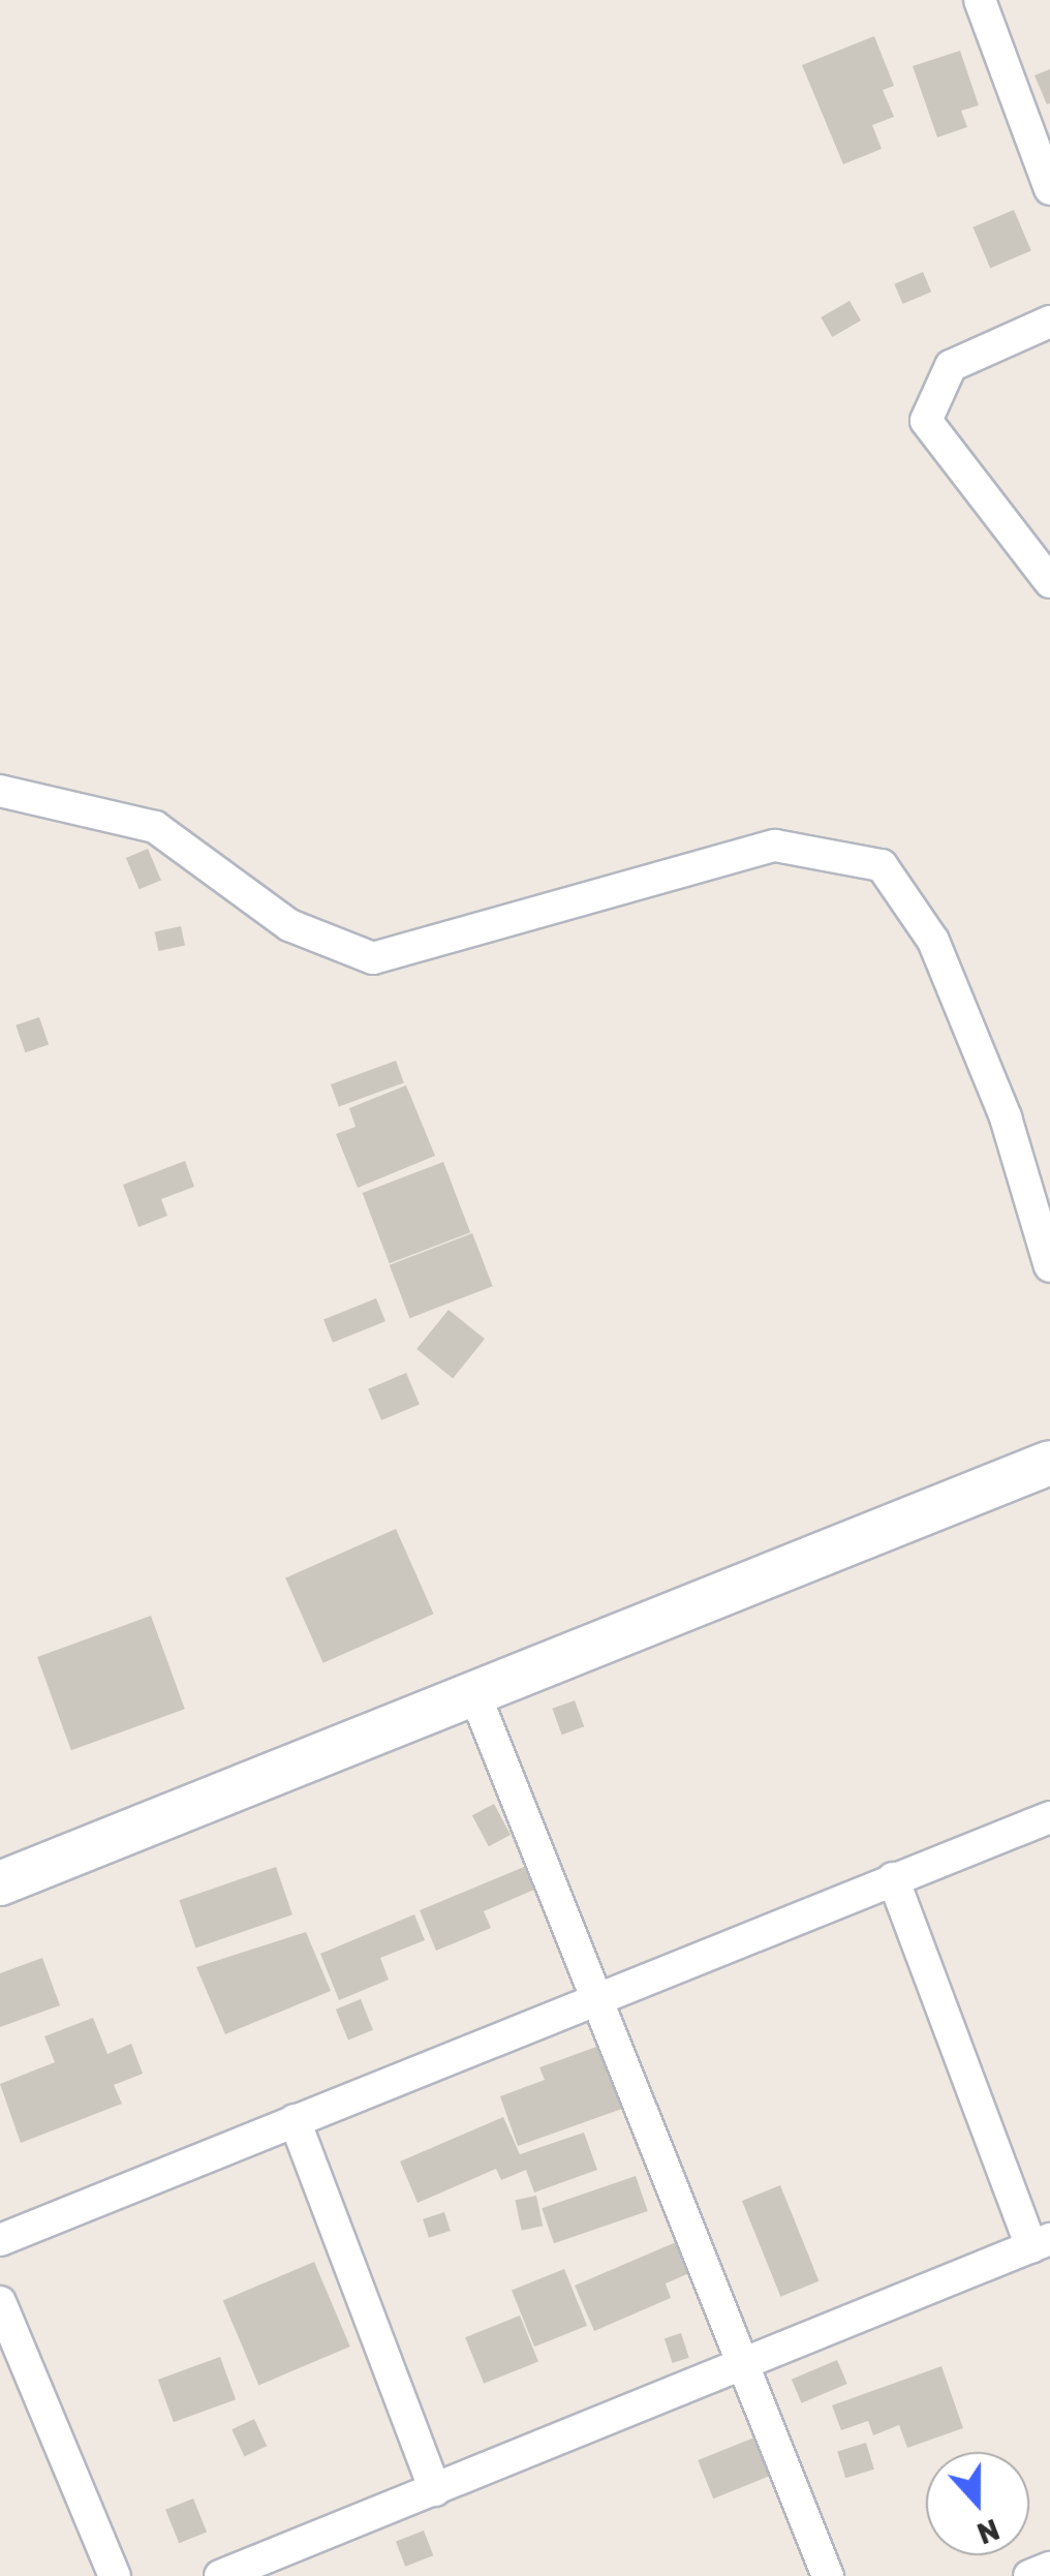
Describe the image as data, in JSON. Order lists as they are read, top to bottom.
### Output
{
  "north": "bottom"
}
